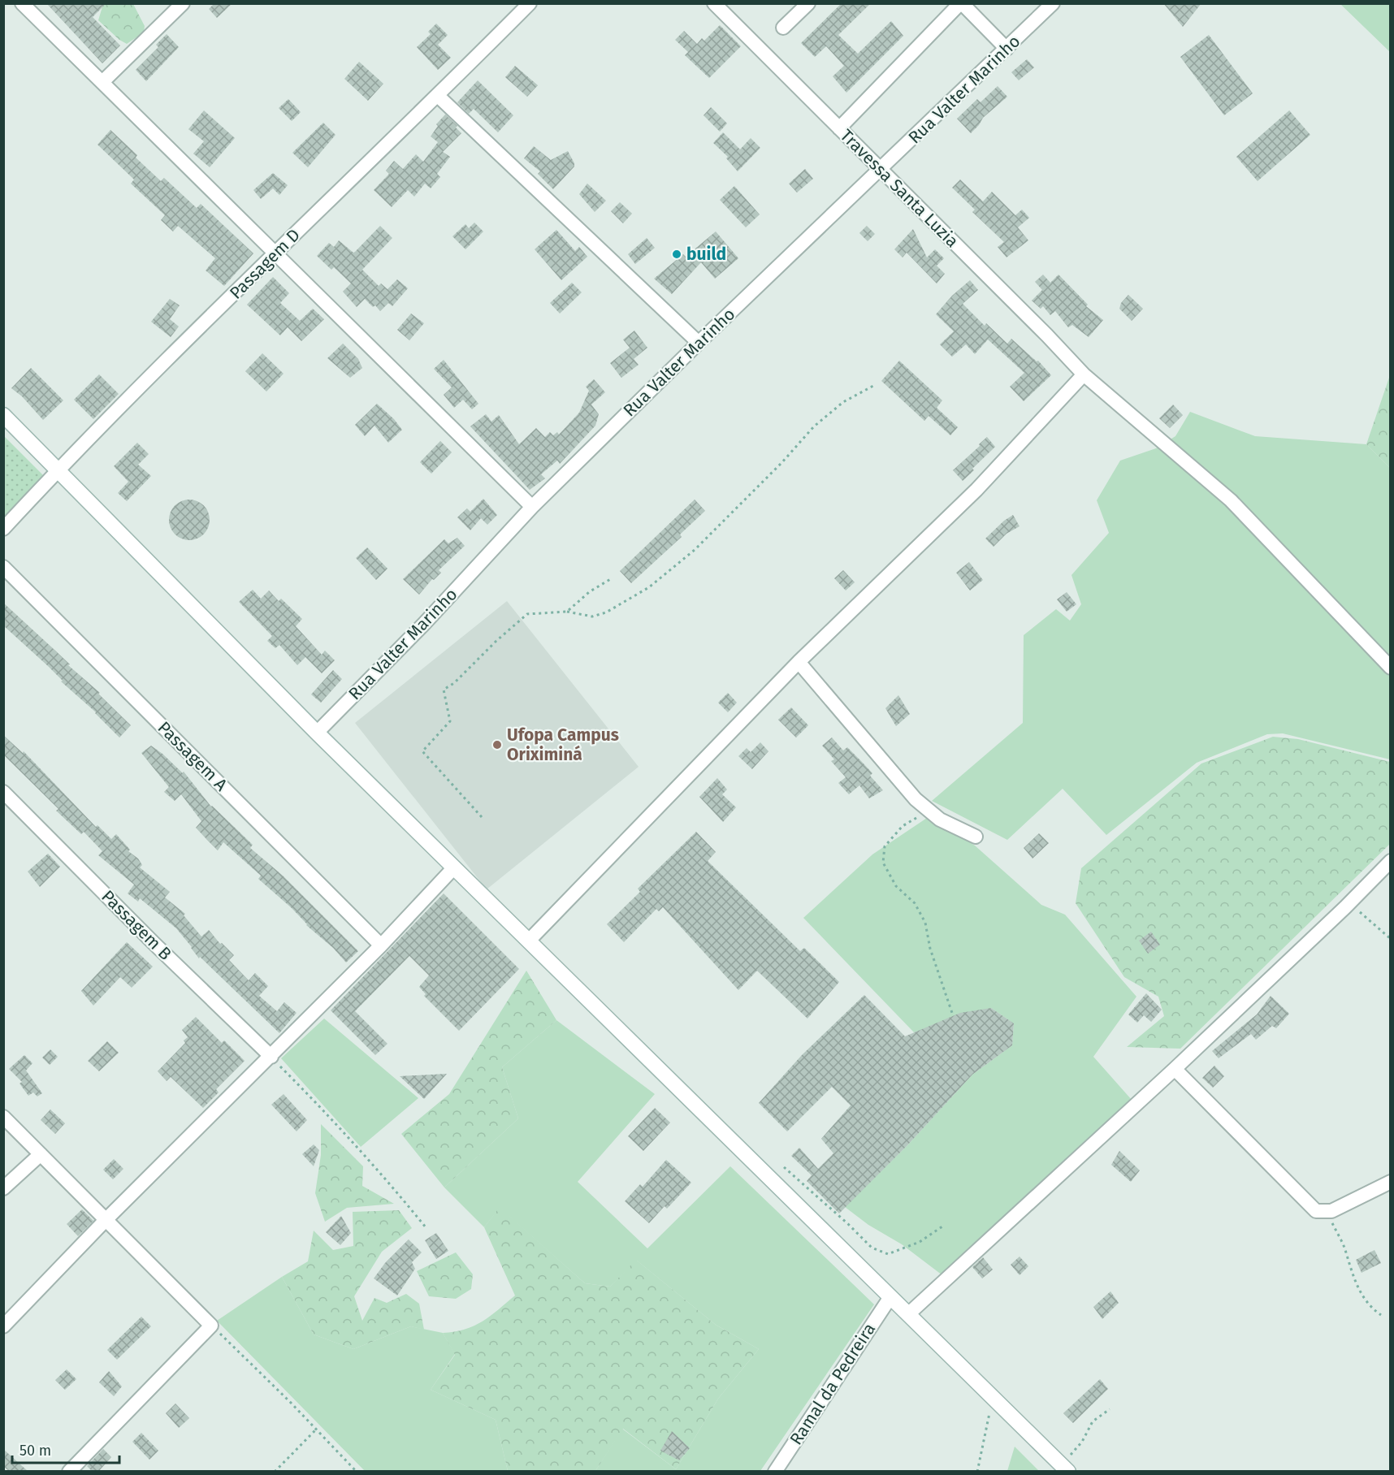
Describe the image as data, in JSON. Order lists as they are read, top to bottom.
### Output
{
  "streets": {
    "street": [
      "Rua Valter Marinho",
      "Travessa Santa Luzia",
      "Passagem D",
      "Passagem A",
      "Passagem B",
      "Ramal da Pedreira"
    ]
  },
  "crossings": [
    ["Rua Valter Marinho", "Travessa Santa Luzia"]
  ],
  "places": ["build", "Ufopa Campus Oriximiná"],
  "scale_bar": "50 m"
}
